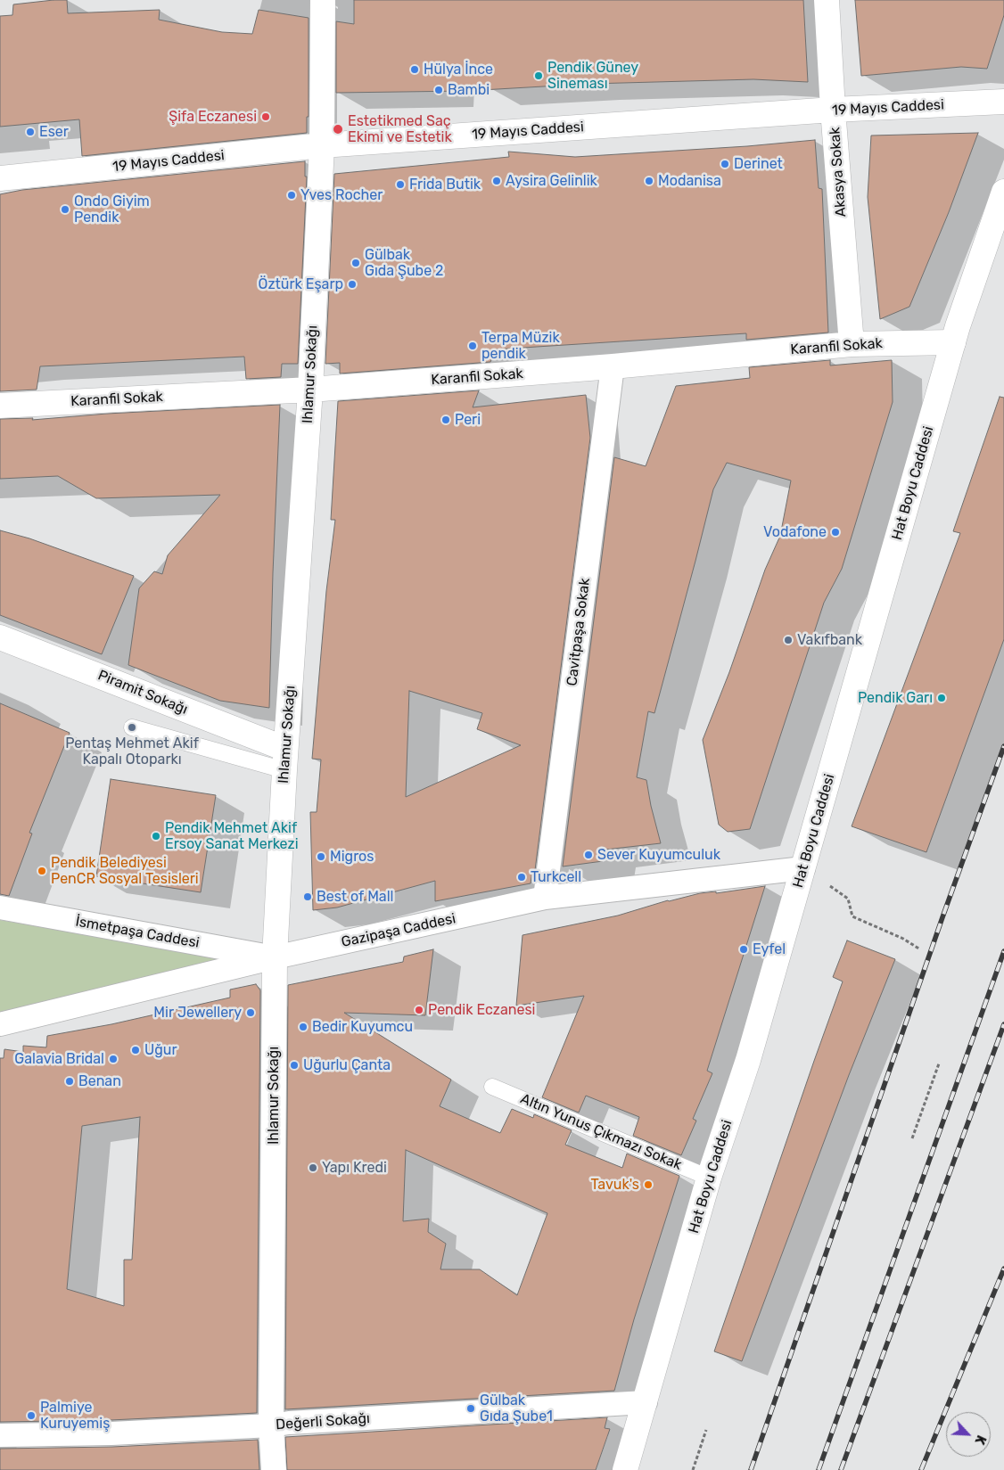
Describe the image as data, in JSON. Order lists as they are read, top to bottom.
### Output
{
  "streets": {
    "street": [
      "19 Mayıs Caddesi",
      "Akasya Sokak",
      "Karanfil Sokak",
      "Ihlamur Sokağı",
      "Hat Boyu Caddesi",
      "Cavitpaşa Sokak",
      "Piramit Sokağı",
      "Gazipaşa Caddesi",
      "İsmetpaşa Caddesi",
      "Değerli Sokağı"
    ],
    "lane": ["Altın Yunus Çıkmazı Sokak"]
  },
  "crossings": [
    ["19 Mayıs Caddesi", "Akasya Sokak"],
    ["19 Mayıs Caddesi", "Ihlamur Sokağı"],
    ["Akasya Sokak", "Karanfil Sokak"],
    ["Karanfil Sokak", "Ihlamur Sokağı"],
    ["Karanfil Sokak", "Hat Boyu Caddesi"],
    ["Karanfil Sokak", "Cavitpaşa Sokak"],
    ["Ihlamur Sokağı", "Piramit Sokağı"],
    ["Ihlamur Sokağı", "Gazipaşa Caddesi"],
    ["Ihlamur Sokağı", "İsmetpaşa Caddesi"],
    ["Ihlamur Sokağı", "Değerli Sokağı"],
    ["Hat Boyu Caddesi", "Gazipaşa Caddesi"],
    ["Hat Boyu Caddesi", "Altın Yunus Çıkmazı Sokak"],
    ["Hat Boyu Caddesi", "Değerli Sokağı"],
    ["Cavitpaşa Sokak", "Gazipaşa Caddesi"],
    ["Gazipaşa Caddesi", "İsmetpaşa Caddesi"]
  ],
  "places": [
    "Hülya İnce",
    "Pendik Güney Sineması",
    "Bambi",
    "Şifa Eczanesi",
    "Estetikmed Saç Ekimi ve Estetik",
    "Eser",
    "Derinet",
    "Aysira Gelinlik",
    "Modanisa",
    "Frida Butik",
    "Yves Rocher",
    "Ondo Giyim Pendik",
    "Gülbak Gıda Şube 2",
    "Öztürk Eşarp",
    "Terpa Müzik pendik",
    "Peri",
    "Vodafone",
    "Vakıfbank",
    "Pendik Garı",
    "Pentaş Mehmet Akif Kapalı Otoparkı",
    "Pendik Mehmet Akif Ersoy Sanat Merkezi",
    "Sever Kuyumculuk",
    "Migros",
    "Pendik Belediyesi PenCR Sosyal Tesisleri",
    "Turkcell",
    "Best of Mall",
    "Eyfel",
    "Pendik Eczanesi",
    "Mir Jewellery",
    "Bedir Kuyumcu",
    "Uğur",
    "Galavia Bridal",
    "Uğurlu Çanta",
    "Benan",
    "Yapı Kredi",
    "Tavuk's",
    "Gülbak Gıda Şube1",
    "Palmiye Kuruyemiş"
  ],
  "north": "bottom right"
}
